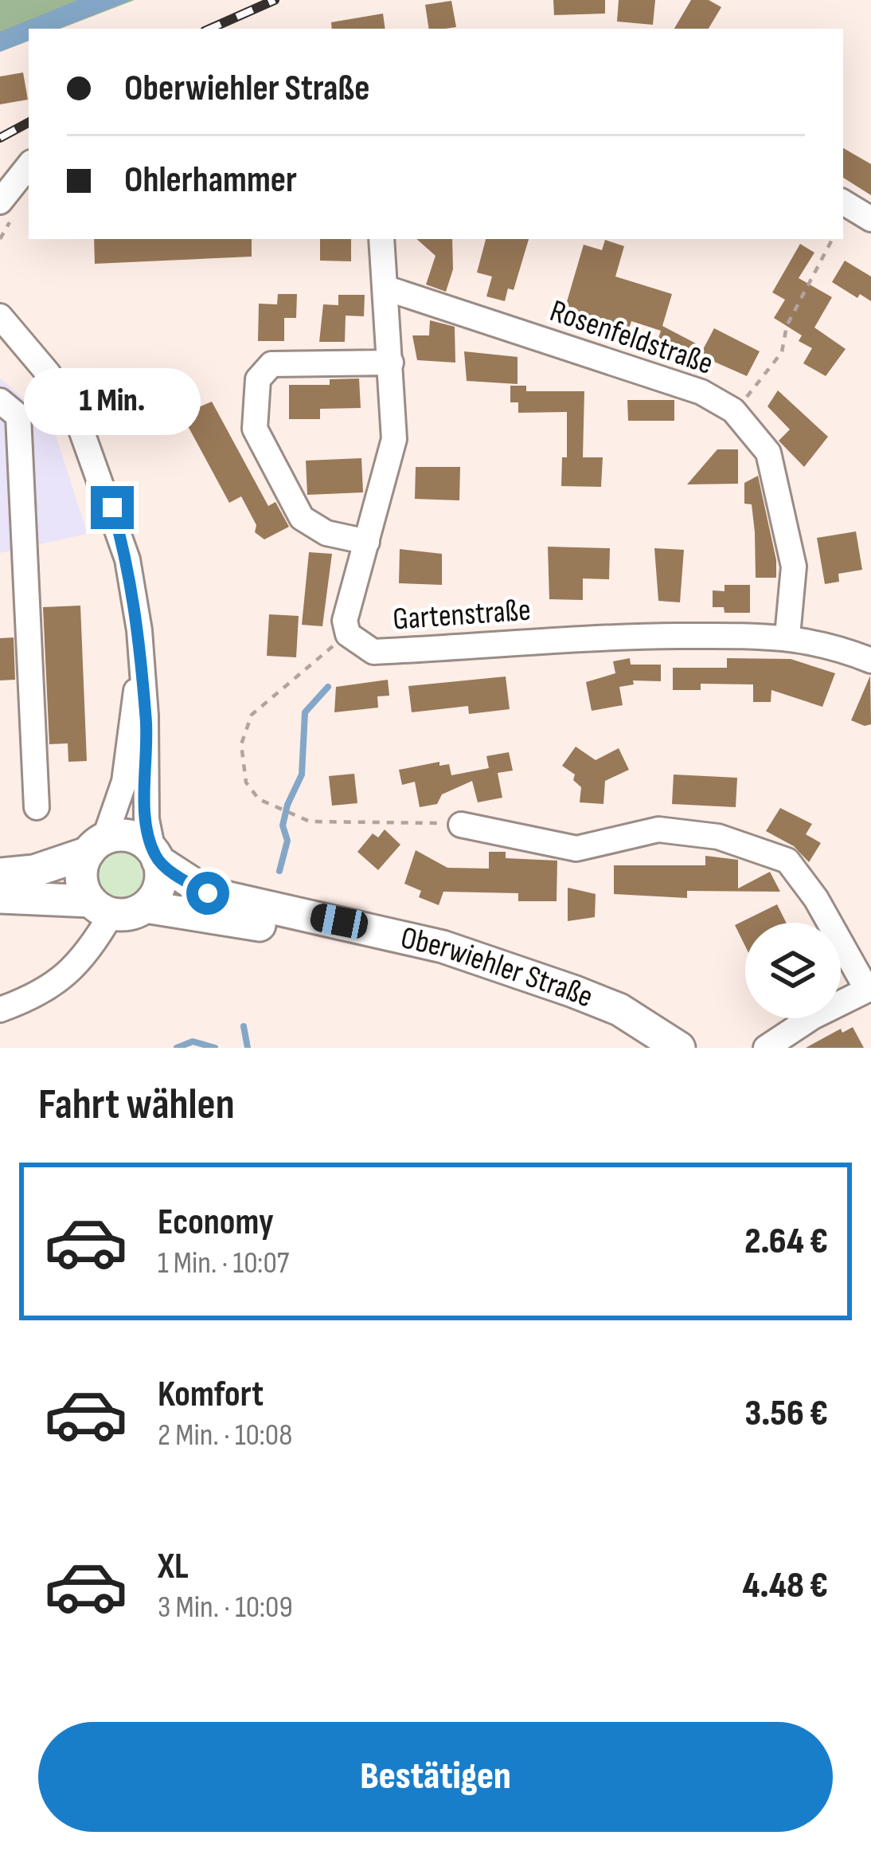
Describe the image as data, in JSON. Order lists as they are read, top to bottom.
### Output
{
  "streets": {
    "main road": ["Oberwiehler Straße"],
    "street": ["Rosenfeldstraße", "Gartenstraße"]
  },
  "crossings": [
    ["Rosenfeldstraße", "Gartenstraße"]
  ],
  "page": {
    "banner": ["Oberwiehler Straße", "Ohlerhammer"],
    "bubble": "1 Min.",
    "heading": "Fahrt wählen",
    "list": [
      {
        "name": "Economy",
        "note": "1 Min. · 10:07",
        "value": "2.64 €"
      },
      {
        "name": "Komfort",
        "note": "2 Min. · 10:08",
        "value": "3.56 €"
      },
      {
        "name": "XL",
        "note": "3 Min. · 10:09",
        "value": "4.48 €"
      }
    ],
    "buttons": "Bestätigen"
  }
}
